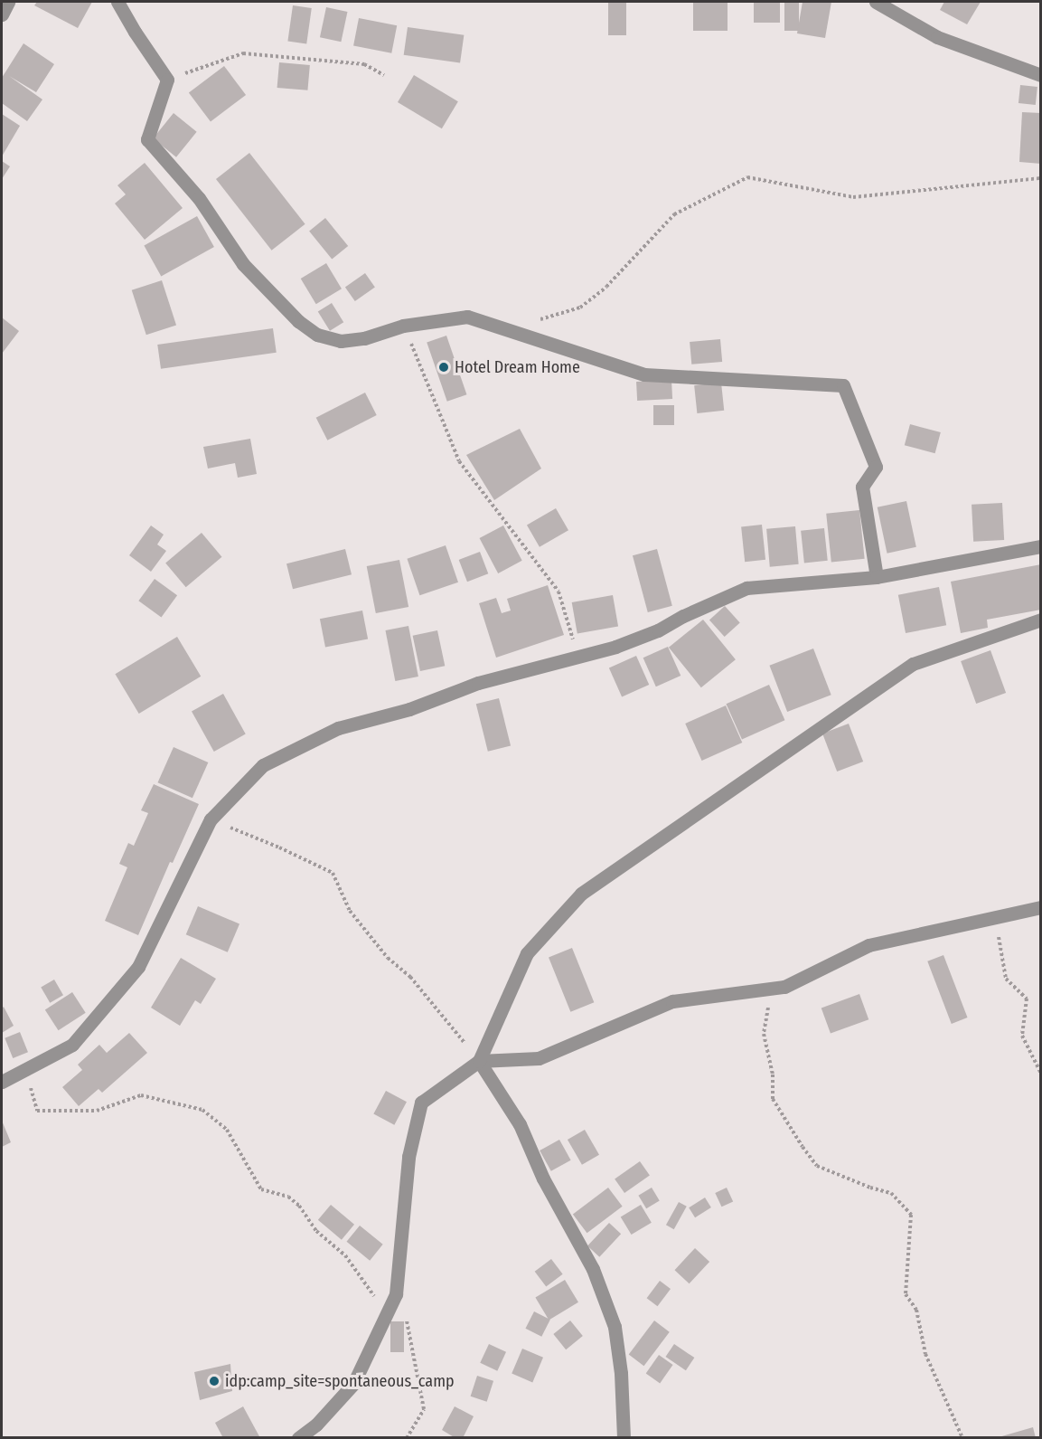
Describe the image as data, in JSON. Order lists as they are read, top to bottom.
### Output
{
  "places": ["Hotel Dream Home", "idp:camp_site=spontaneous_camp"]
}
